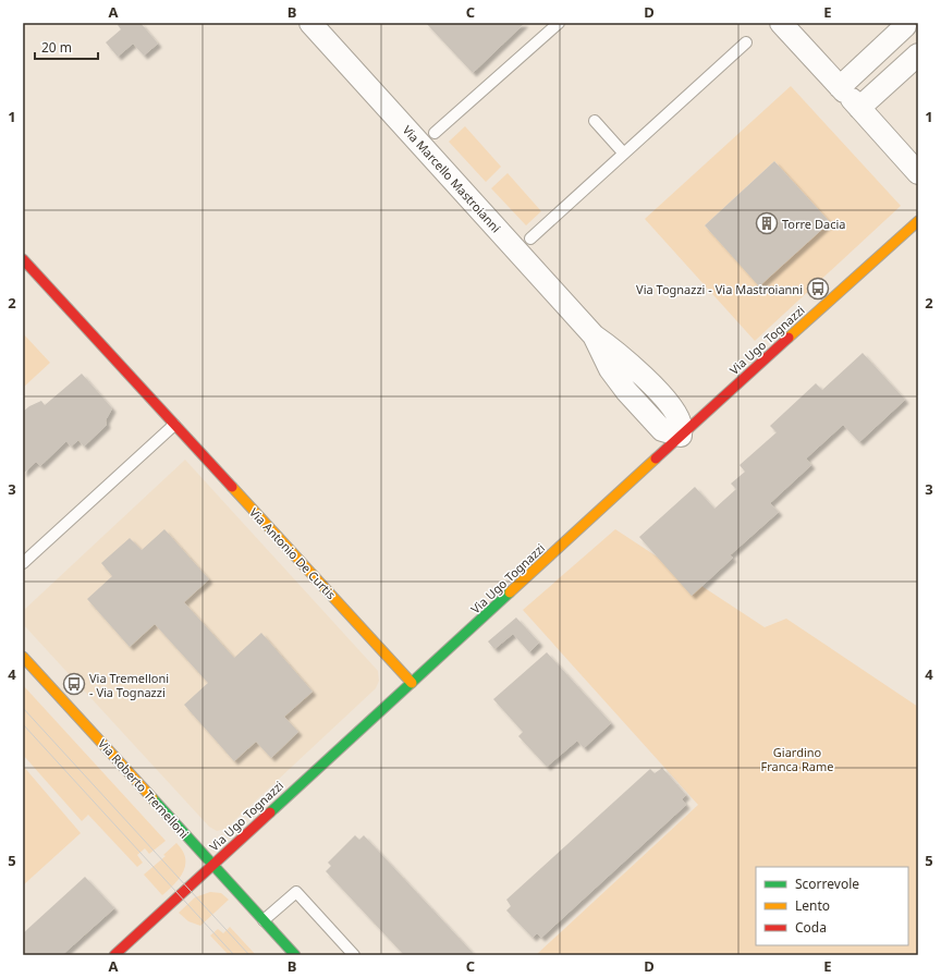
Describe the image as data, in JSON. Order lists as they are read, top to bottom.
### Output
{
  "streets": {
    "street": [
      "Via Marcello Mastroianni",
      "Via Ugo Tognazzi",
      "Via Antonio De Curtis",
      "Via Roberto Tremelloni"
    ]
  },
  "crossings": [
    ["Via Marcello Mastroianni", "Via Ugo Tognazzi"],
    ["Via Ugo Tognazzi", "Via Antonio De Curtis"],
    ["Via Ugo Tognazzi", "Via Roberto Tremelloni"]
  ],
  "parks": ["Giardino Franca Rame"],
  "places": {
    "building": ["Torre Dacia"],
    "bus stop": ["Via Tognazzi - Via Mastroianni", "Via Tremelloni - Via Tognazzi"]
  },
  "legend": ["Scorrevole", "Lento", "Coda"],
  "scale_bar": "20 m",
  "grid": {
    "columns": [
      "A",
      "B",
      "C",
      "D",
      "E"
    ],
    "rows": [
      "1",
      "2",
      "3",
      "4",
      "5"
    ]
  }
}
